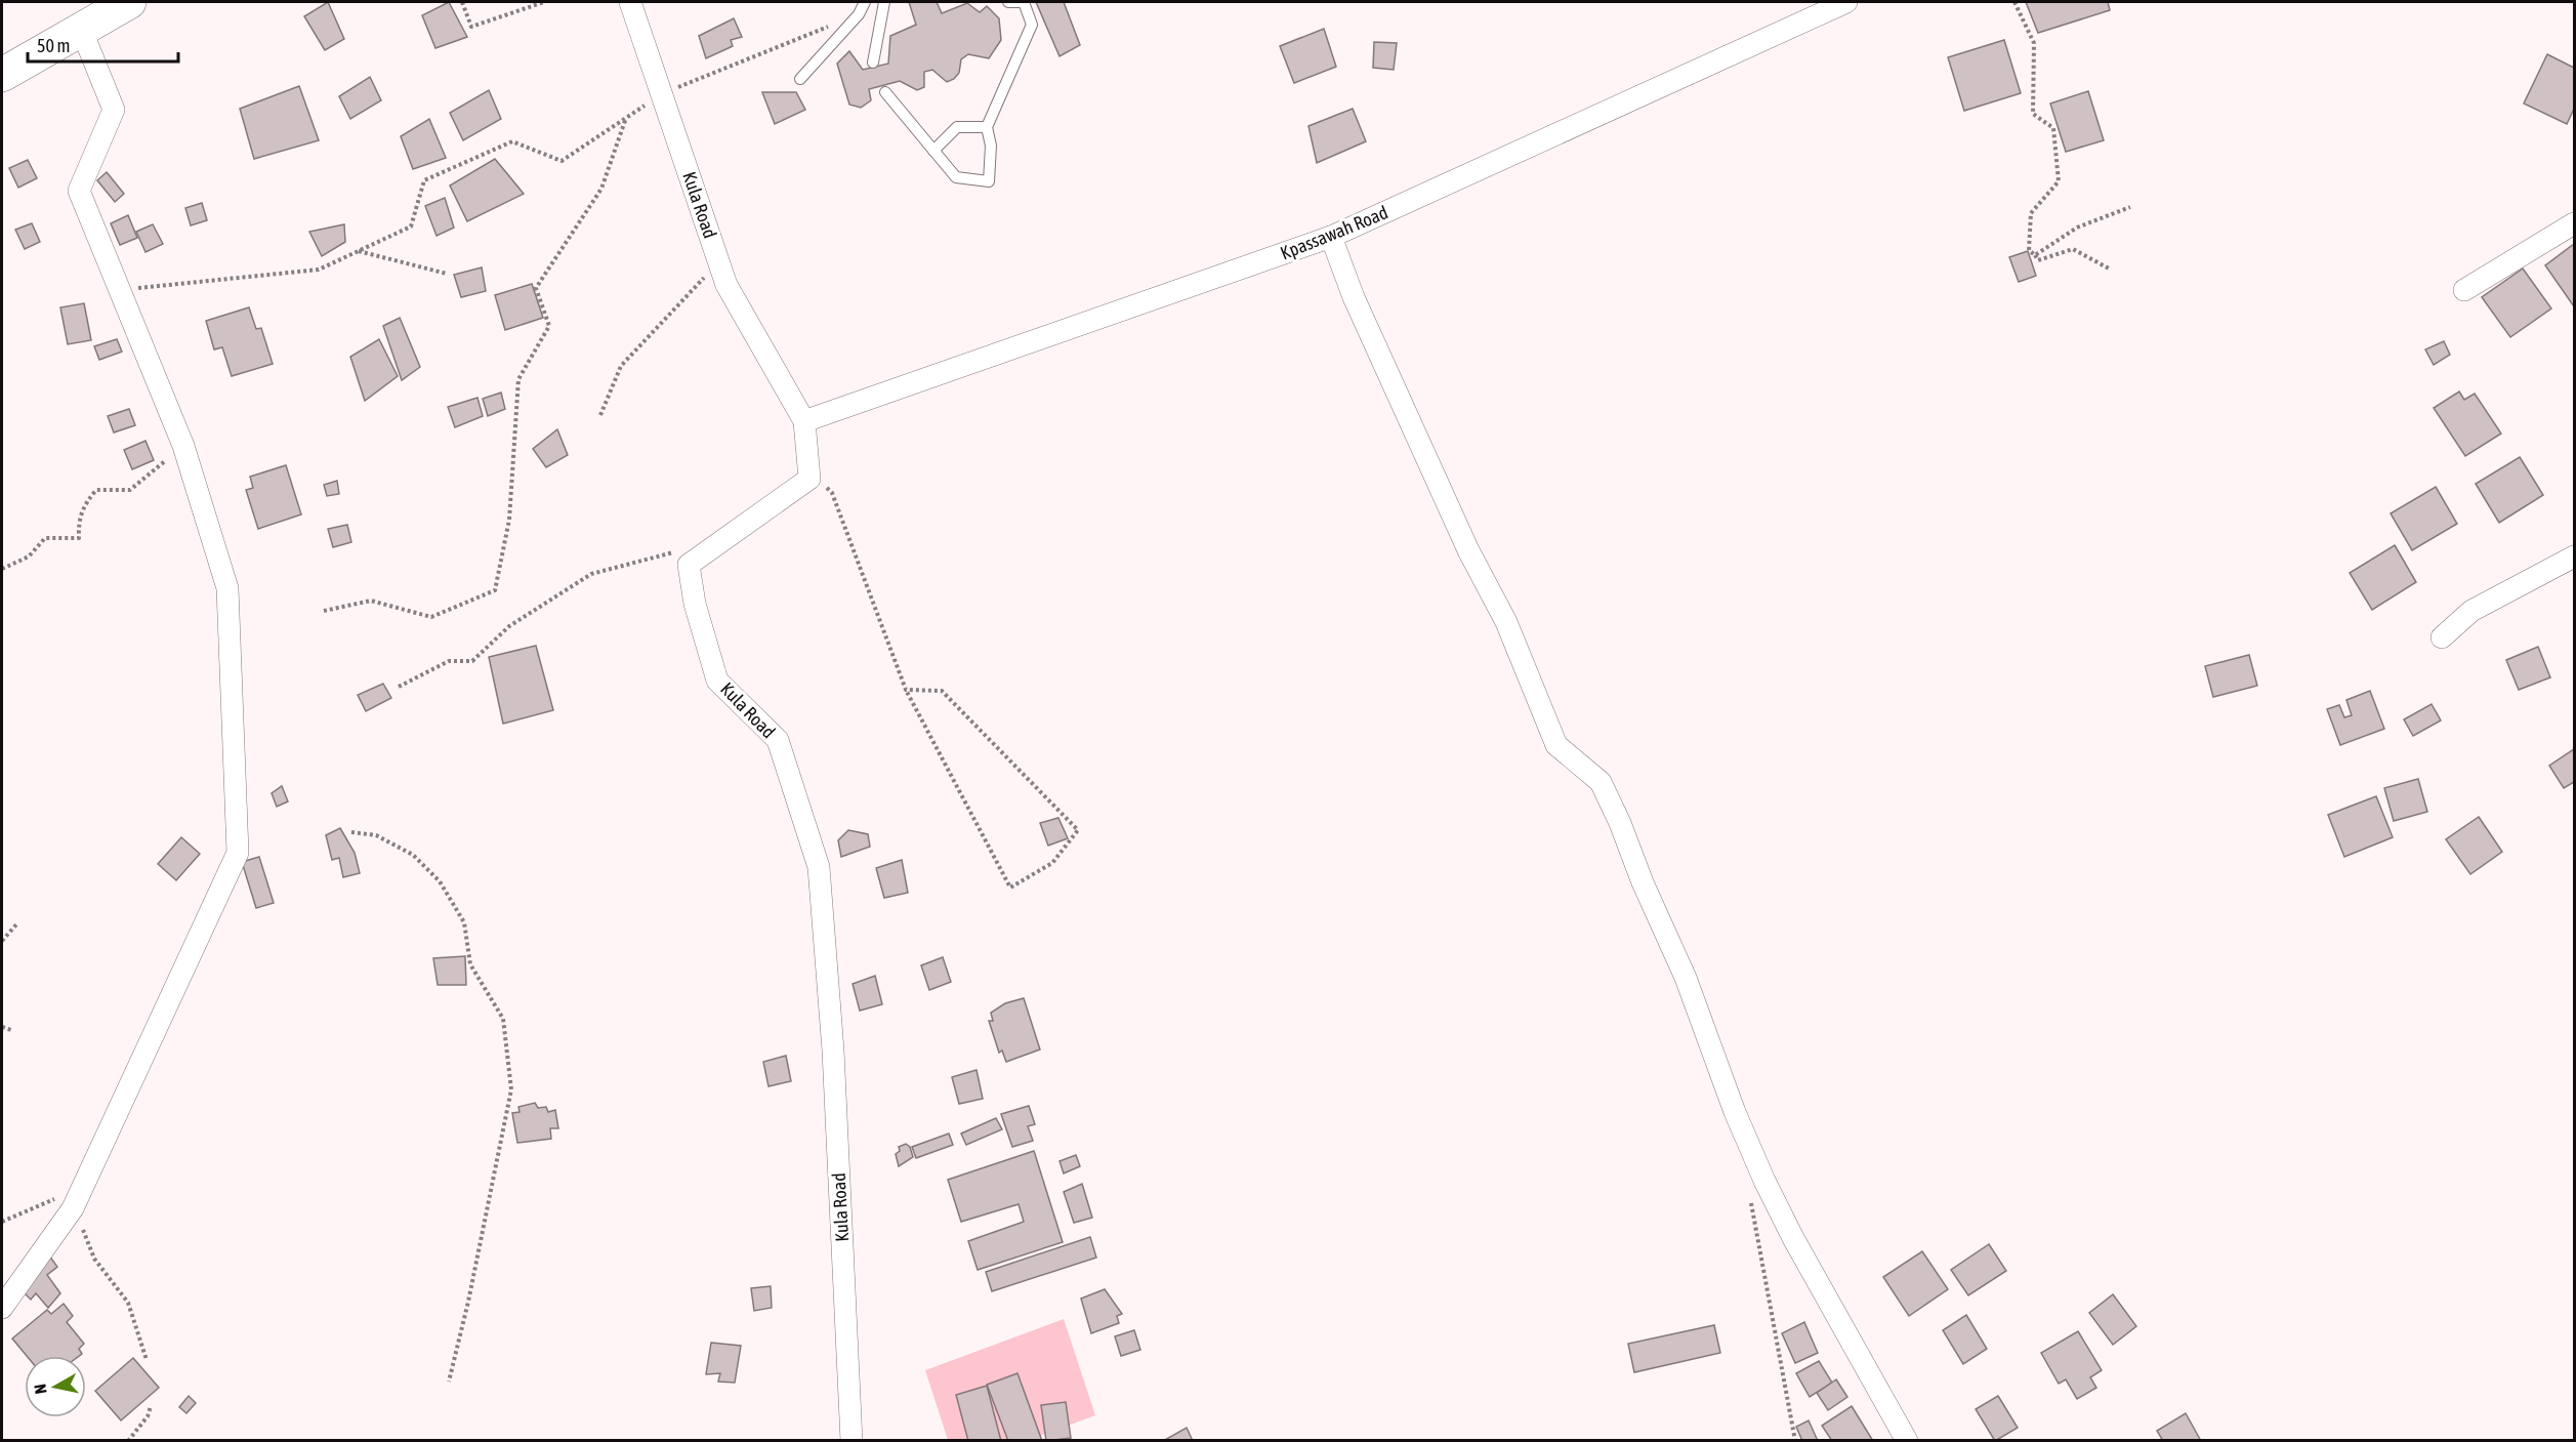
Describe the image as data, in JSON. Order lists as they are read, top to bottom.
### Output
{
  "streets": {
    "street": ["Kula Road", "Kpassawah Road"]
  },
  "crossings": [
    ["Kula Road", "Kpassawah Road"]
  ],
  "scale_bar": "50 m",
  "north": "left"
}
